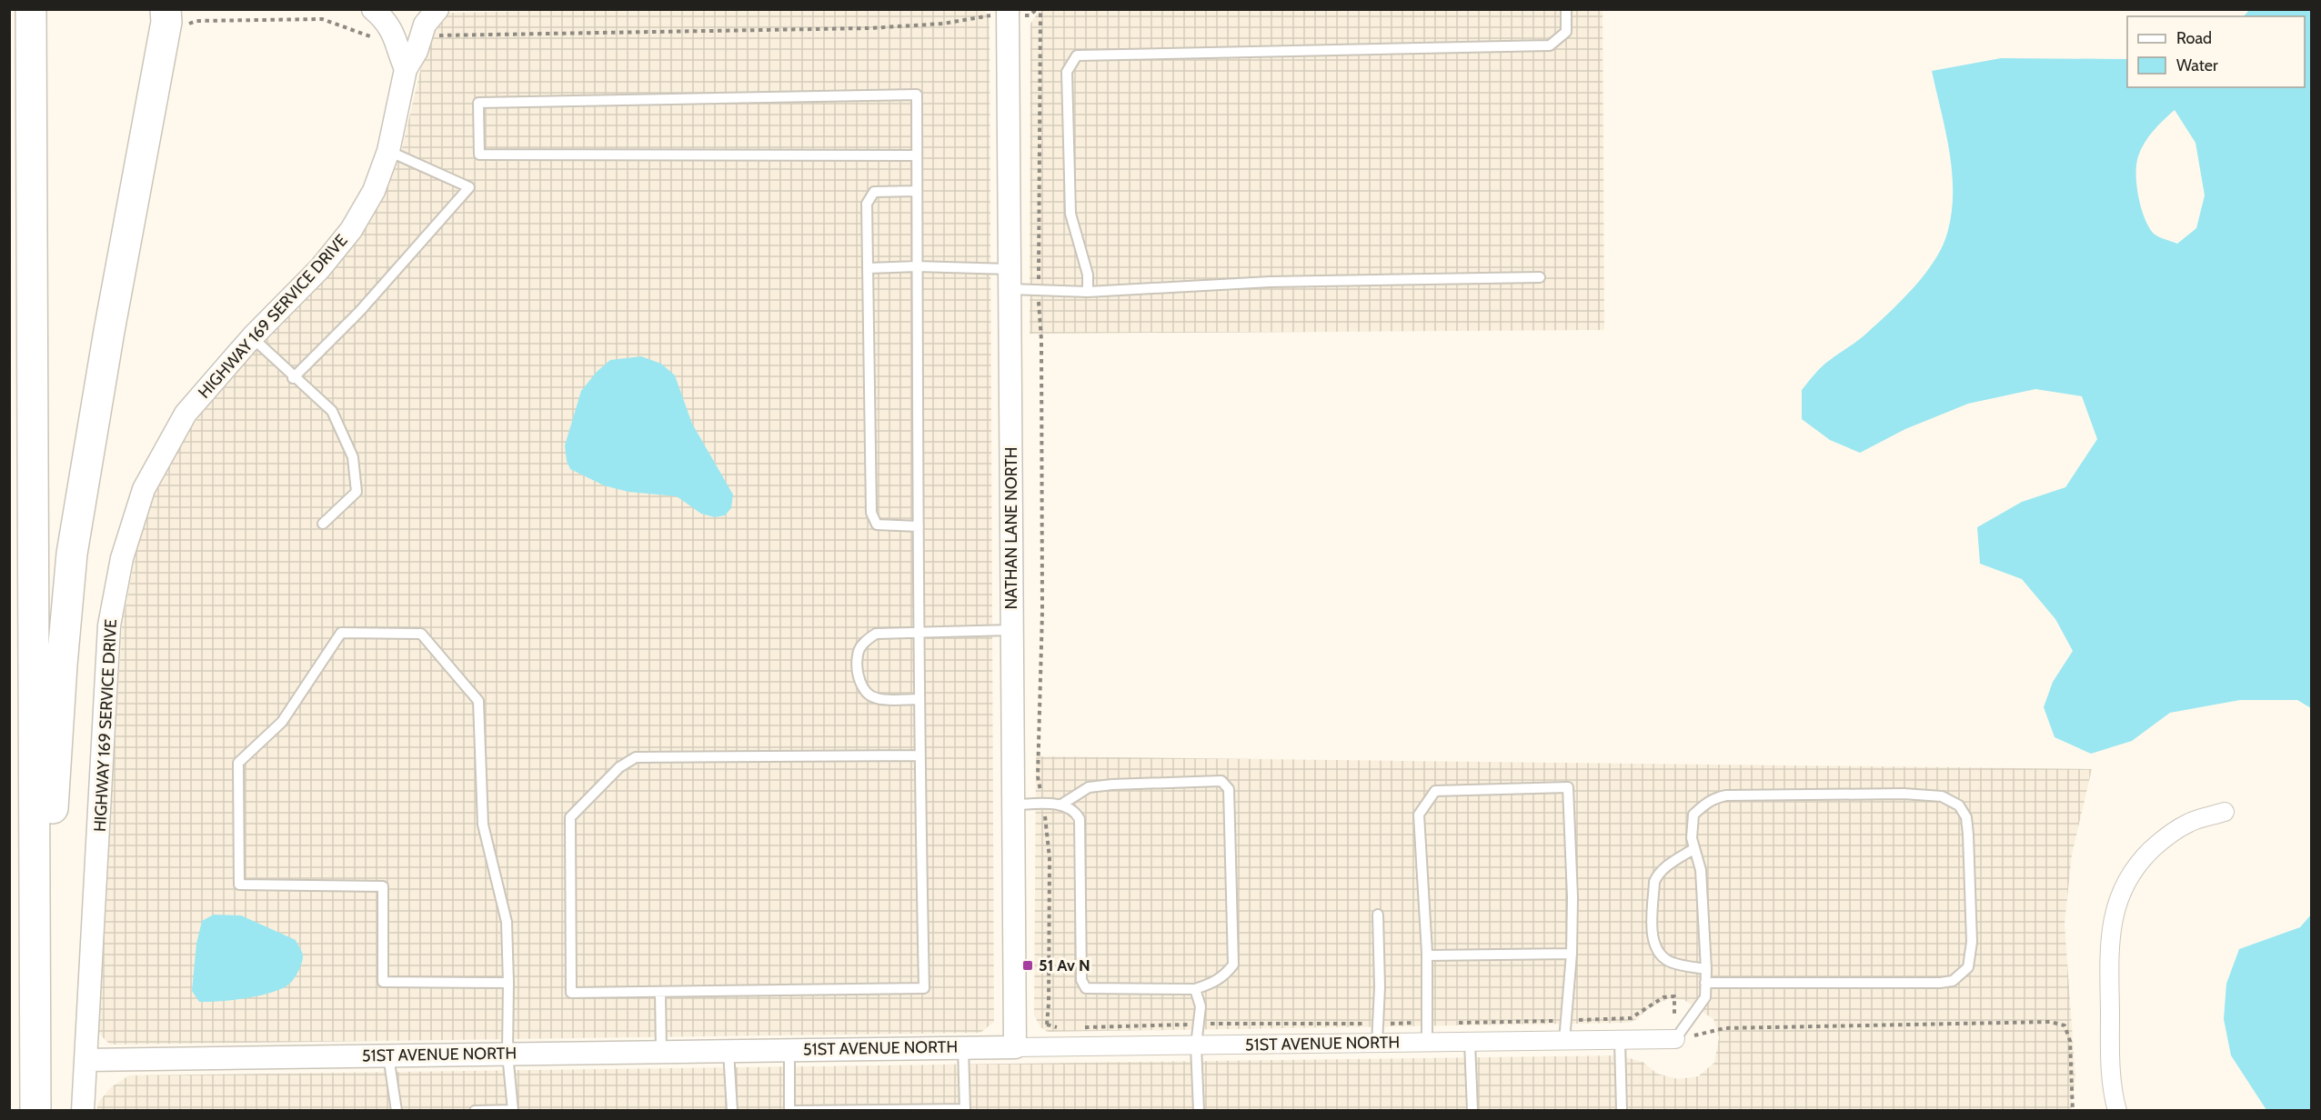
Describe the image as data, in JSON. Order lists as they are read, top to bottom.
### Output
{
  "streets": {
    "street": ["HIGHWAY 169 SERVICE DRIVE", "NATHAN LANE NORTH", "51ST AVENUE NORTH"]
  },
  "crossings": [
    ["HIGHWAY 169 SERVICE DRIVE", "51ST AVENUE NORTH"],
    ["NATHAN LANE NORTH", "51ST AVENUE NORTH"]
  ],
  "places": {
    "transit": ["51 Av N"]
  },
  "legend": ["Road", "Water"]
}
